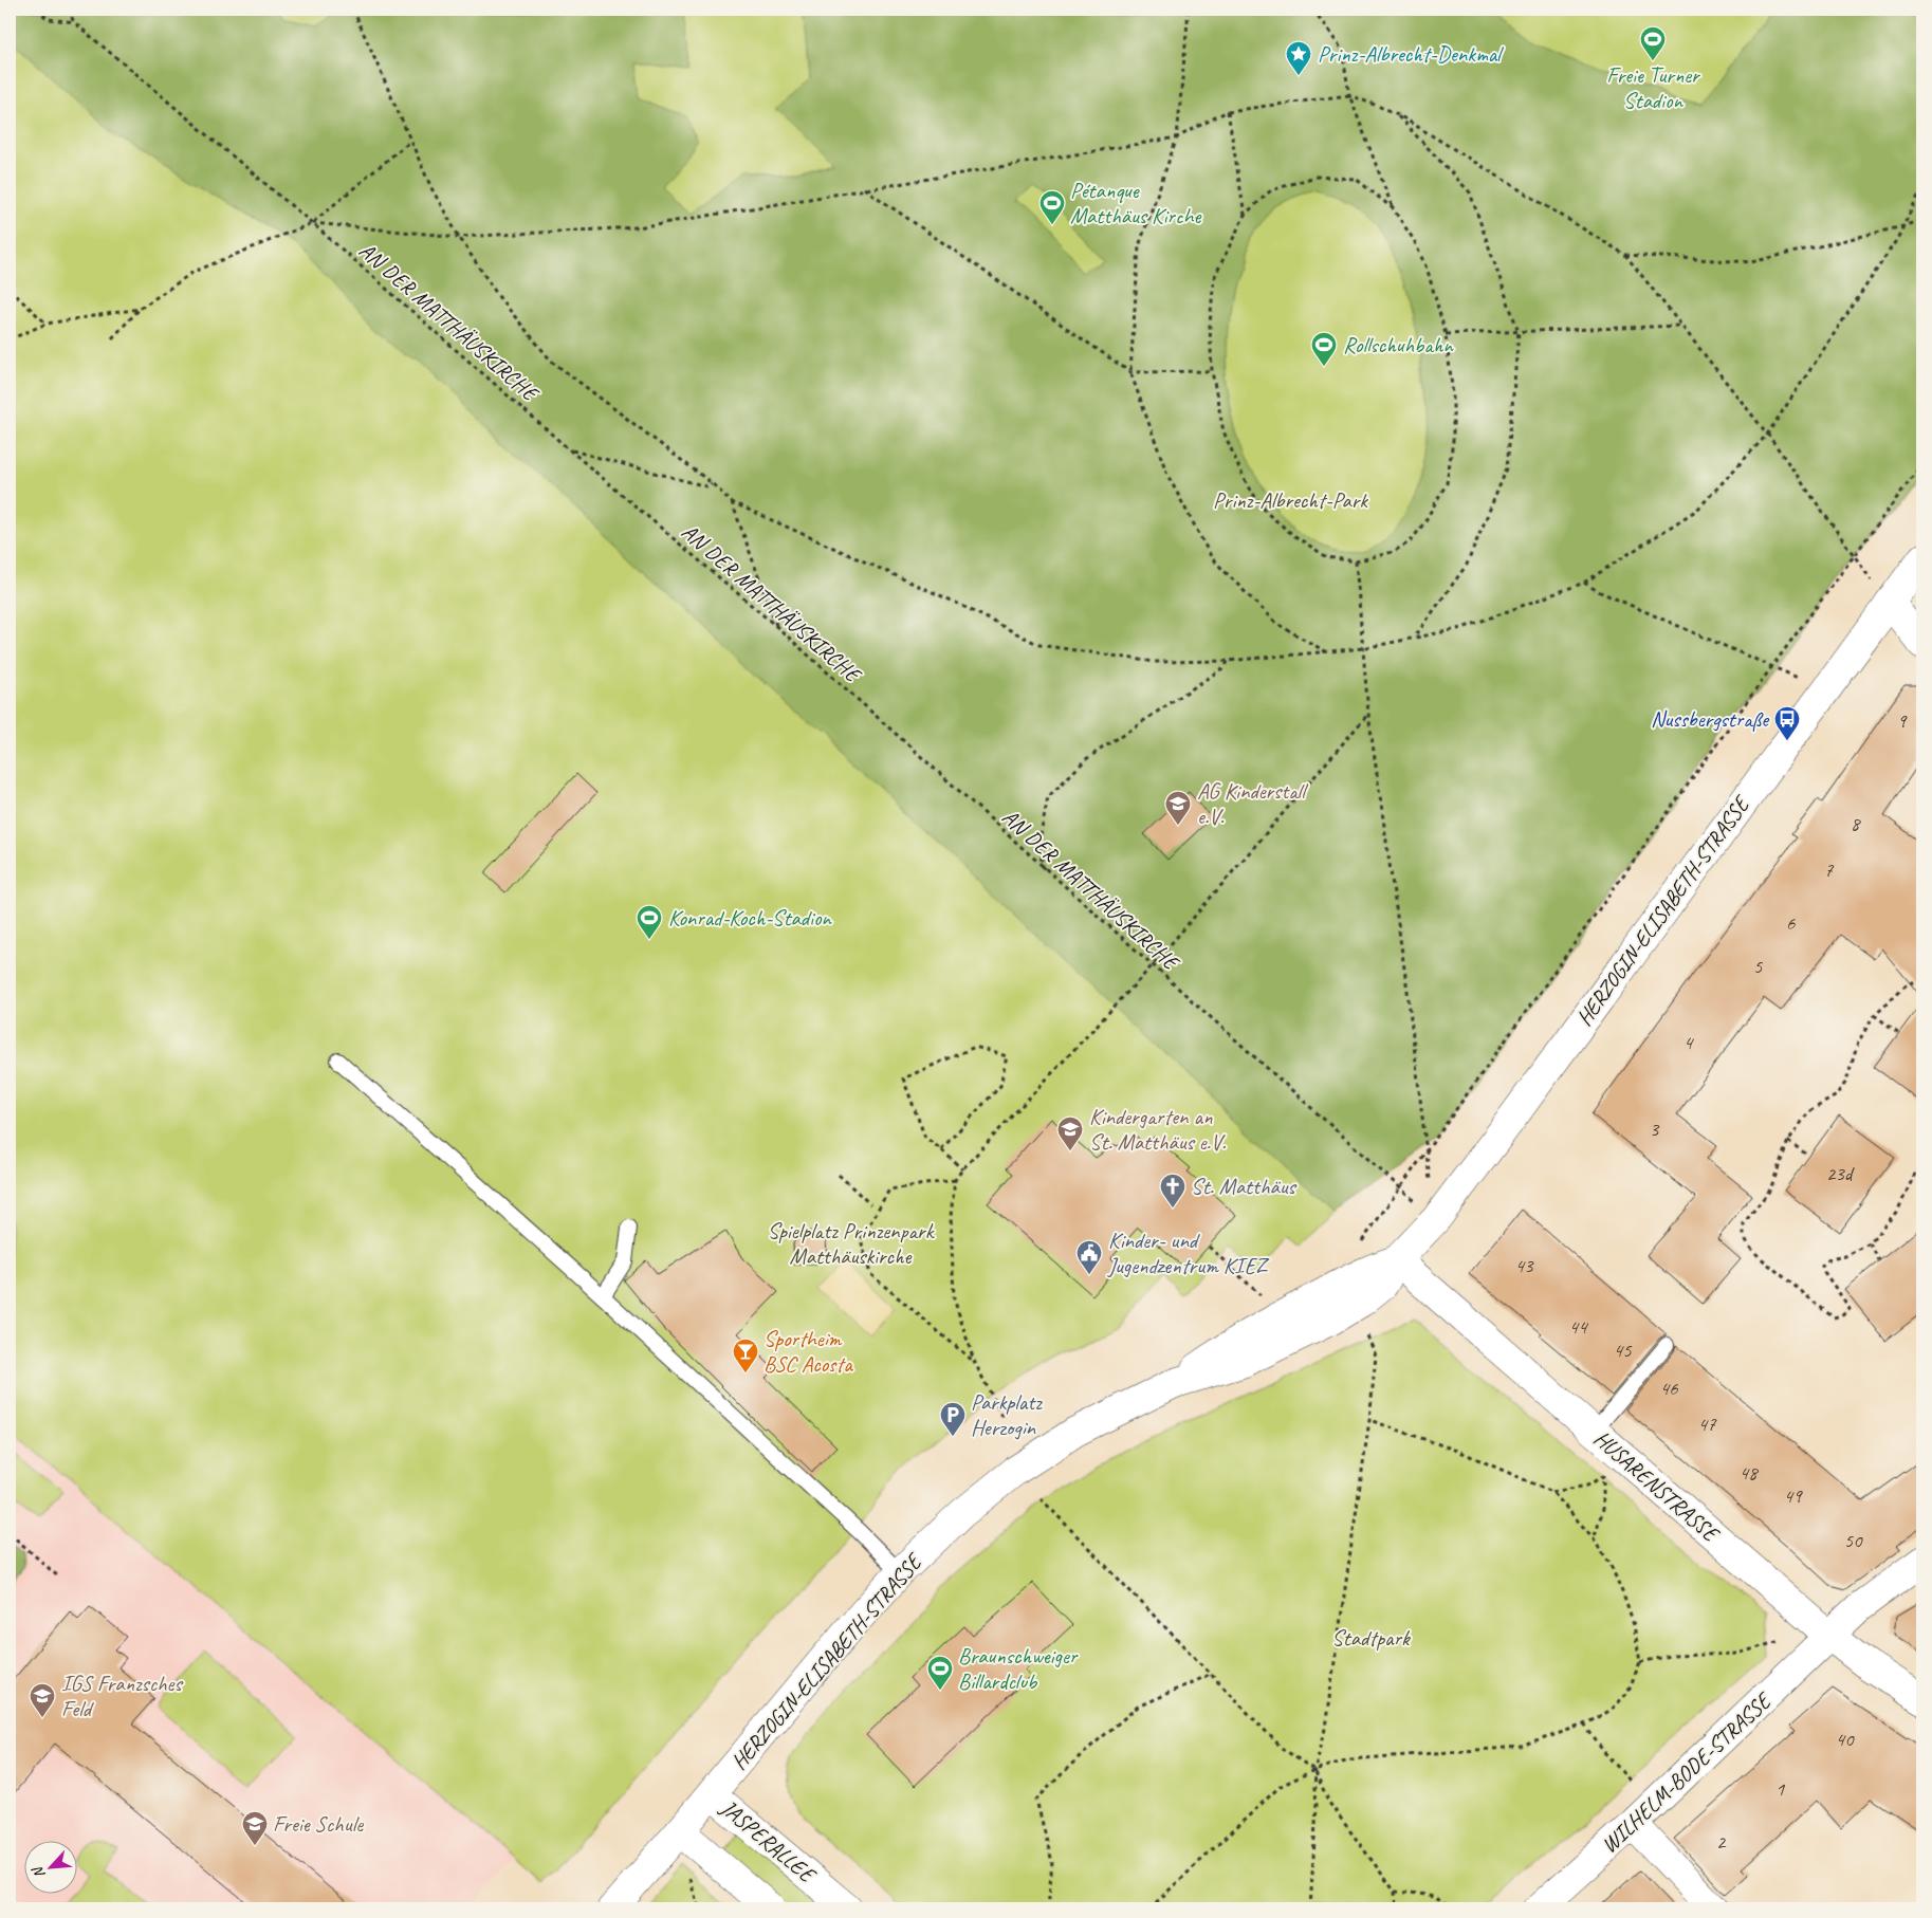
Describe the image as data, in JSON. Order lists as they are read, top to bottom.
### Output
{
  "streets": {
    "street": [
      "HERZOGIN-ELISABETH-STRASSE",
      "HUSARENSTRASSE",
      "WILHELM-BODE-STRASSE",
      "JASPERALLEE"
    ],
    "path": ["AN DER MATTHÄUSKIRCHE"]
  },
  "crossings": [
    ["AN DER MATTHÄUSKIRCHE", "HERZOGIN-ELISABETH-STRASSE"],
    ["HERZOGIN-ELISABETH-STRASSE", "HUSARENSTRASSE"],
    ["HERZOGIN-ELISABETH-STRASSE", "JASPERALLEE"],
    ["HUSARENSTRASSE", "WILHELM-BODE-STRASSE"]
  ],
  "parks": ["Prinz-Albrecht-Park", "Spielplatz Prinzenpark Matthäuskirche", "Stadtpark"],
  "places": {
    "sports": [
      "Freie Turner Stadion",
      "Pétanque Matthäus Kirche",
      "Rollschuhbahn",
      "Konrad-Koch-Stadion",
      "Braunschweiger Billardclub"
    ],
    "place": ["Prinz-Albrecht-Denkmal"],
    "bus stop": ["Nussbergstraße"],
    "school or university": [
      "AG Kinderstall e.V.",
      "Kindergarten an St. Matthäus e.V.",
      "IGS Franzsches Feld",
      "Freie Schule"
    ],
    "church": ["St. Matthäus"],
    "public building": ["Kinder- und Jugendzentrum KIEZ"],
    "bar": ["Sportheim BSC Acosta"],
    "parking": ["Parkplatz Herzogin"]
  },
  "house_numbers": [
    "9",
    "8",
    "7",
    "6",
    "5",
    "4",
    "3",
    "23d",
    "43",
    "44",
    "45",
    "46",
    "47",
    "48",
    "49",
    "50",
    "40",
    "1",
    "2"
  ],
  "north": "bottom left"
}
